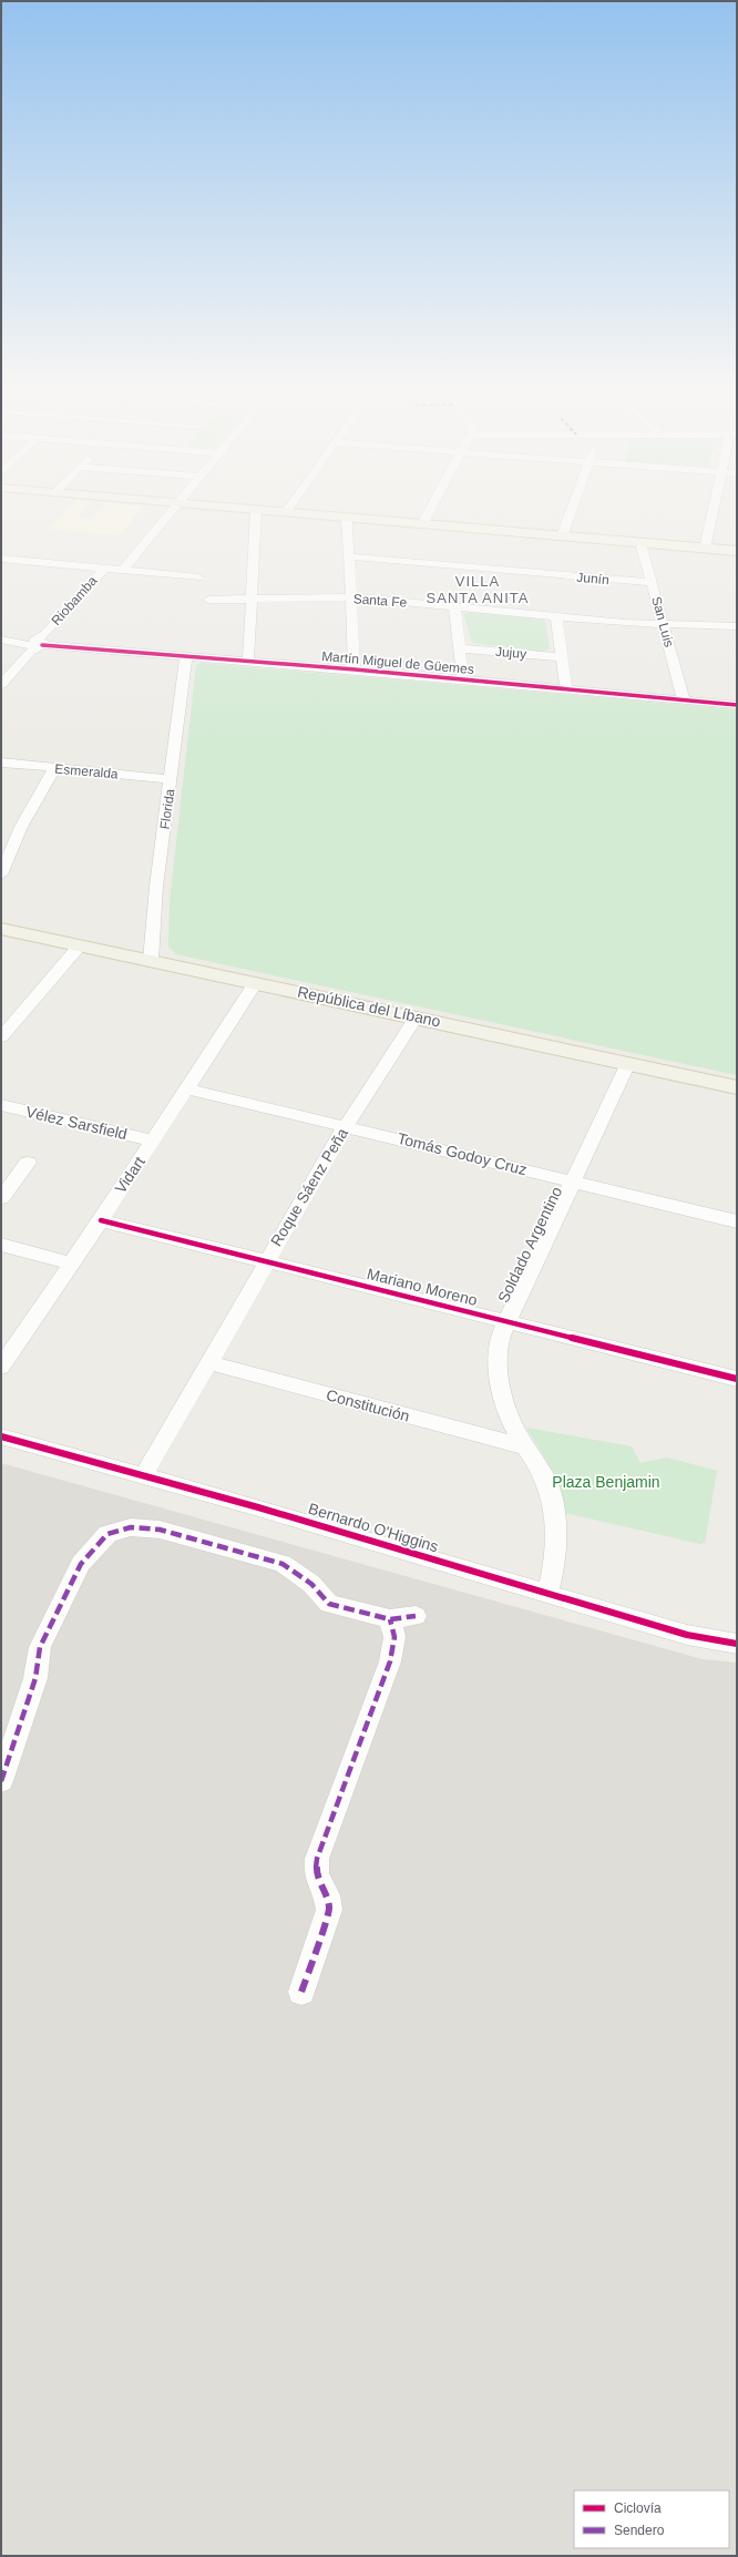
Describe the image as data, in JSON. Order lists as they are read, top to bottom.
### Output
{
  "streets": {
    "main road": ["República del Líbano"],
    "street": [
      "Junín",
      "Riobamba",
      "Santa Fe",
      "San Luis",
      "Jujuy",
      "Martín Miguel de Güemes",
      "Esmeralda",
      "Florida",
      "Vélez Sarsfield",
      "Tomás Godoy Cruz",
      "Vidart",
      "Roque Sáenz Peña",
      "Soldado Argentino",
      "Mariano Moreno",
      "Constitución",
      "Bernardo O'Higgins"
    ]
  },
  "crossings": [
    ["Junín", "San Luis"],
    ["Riobamba", "Martín Miguel de Güemes"],
    ["Santa Fe", "San Luis"],
    ["San Luis", "Martín Miguel de Güemes"],
    ["Martín Miguel de Güemes", "Florida"],
    ["Esmeralda", "Florida"],
    ["Florida", "República del Líbano"],
    ["República del Líbano", "Vidart"],
    ["República del Líbano", "Roque Sáenz Peña"],
    ["República del Líbano", "Soldado Argentino"],
    ["Vélez Sarsfield", "Vidart"],
    ["Tomás Godoy Cruz", "Vidart"],
    ["Tomás Godoy Cruz", "Roque Sáenz Peña"],
    ["Tomás Godoy Cruz", "Soldado Argentino"],
    ["Vidart", "Mariano Moreno"],
    ["Roque Sáenz Peña", "Mariano Moreno"],
    ["Roque Sáenz Peña", "Constitución"],
    ["Roque Sáenz Peña", "Bernardo O'Higgins"],
    ["Soldado Argentino", "Mariano Moreno"],
    ["Soldado Argentino", "Constitución"],
    ["Soldado Argentino", "Bernardo O'Higgins"]
  ],
  "districts": ["VILLA SANTA ANITA"],
  "parks": ["Plaza Benjamin"],
  "legend": ["Ciclovía", "Sendero"]
}
